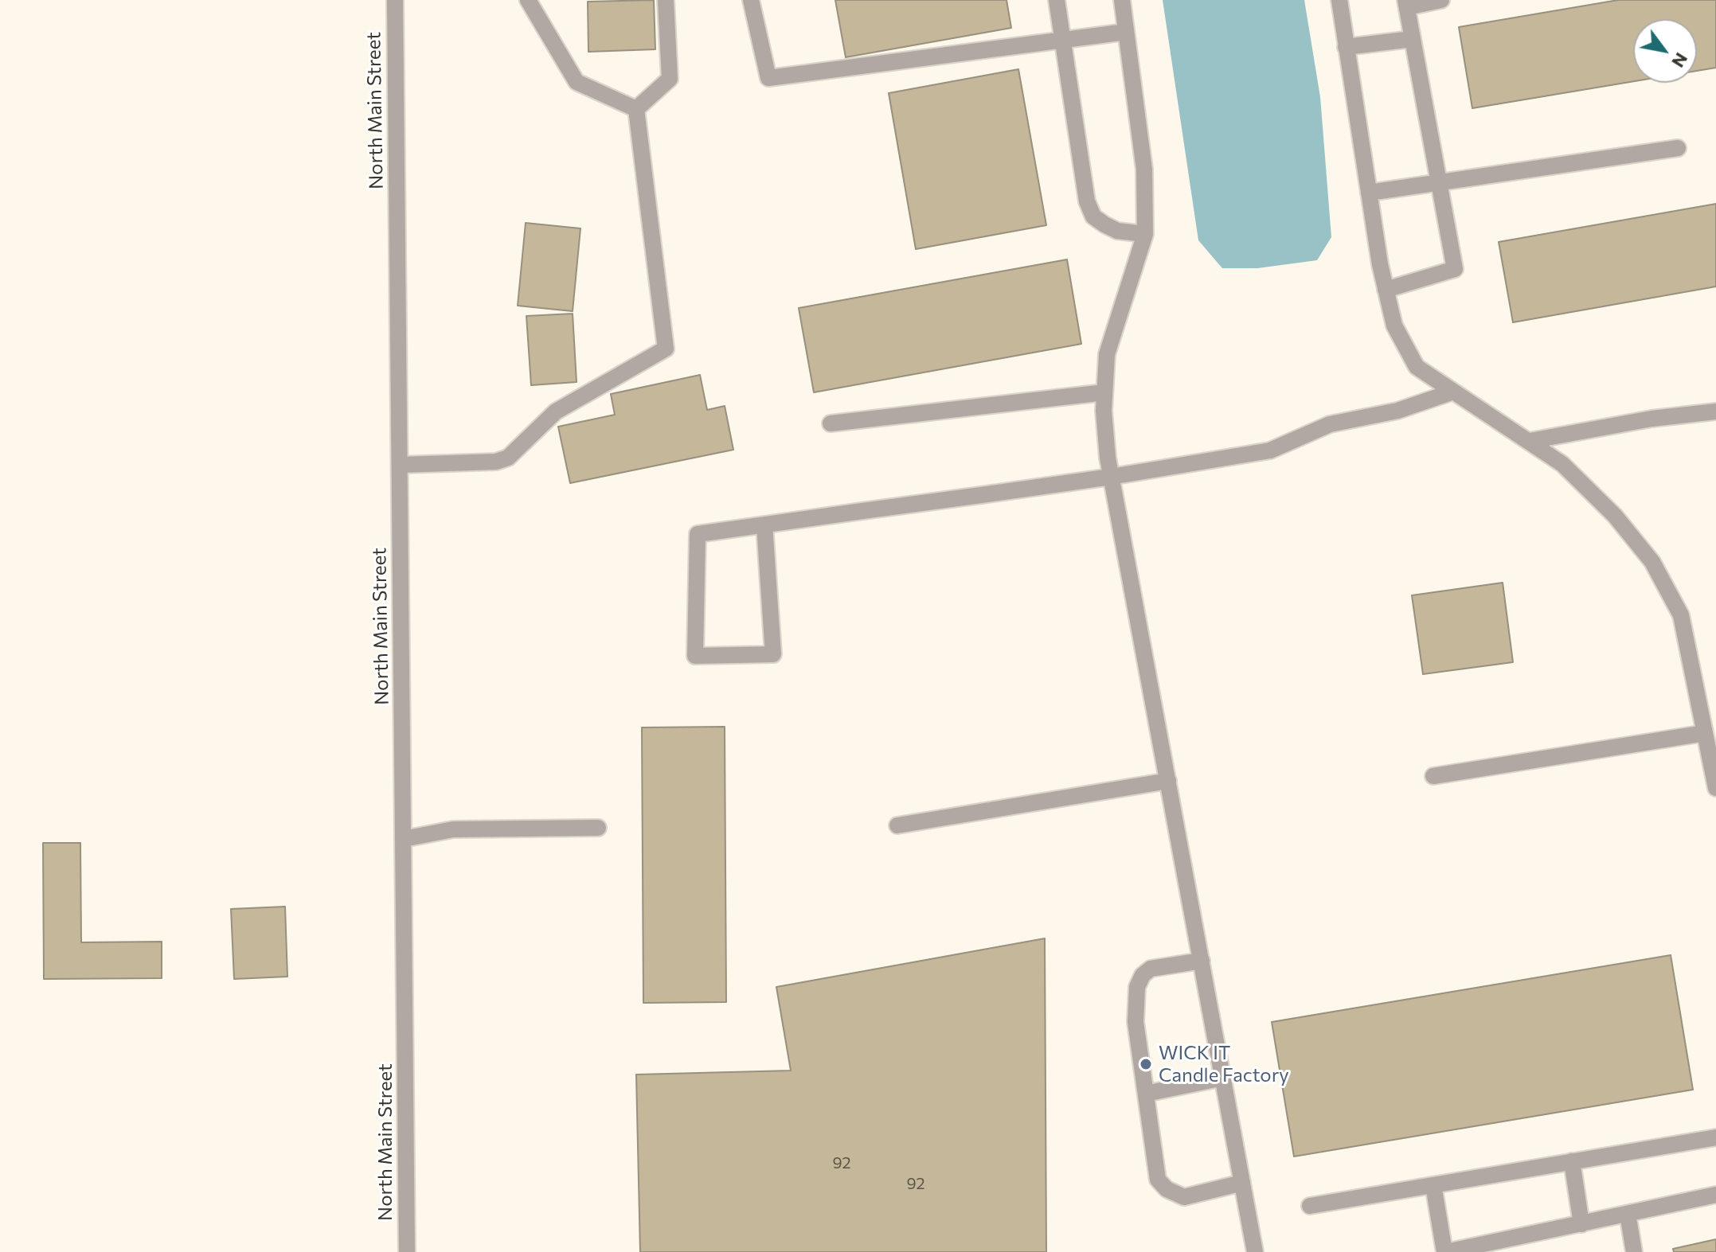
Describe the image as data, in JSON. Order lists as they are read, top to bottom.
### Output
{
  "streets": {
    "street": ["North Main Street"]
  },
  "places": ["WICK IT Candle Factory"],
  "house_numbers": ["92", "92"],
  "north": "bottom right"
}
